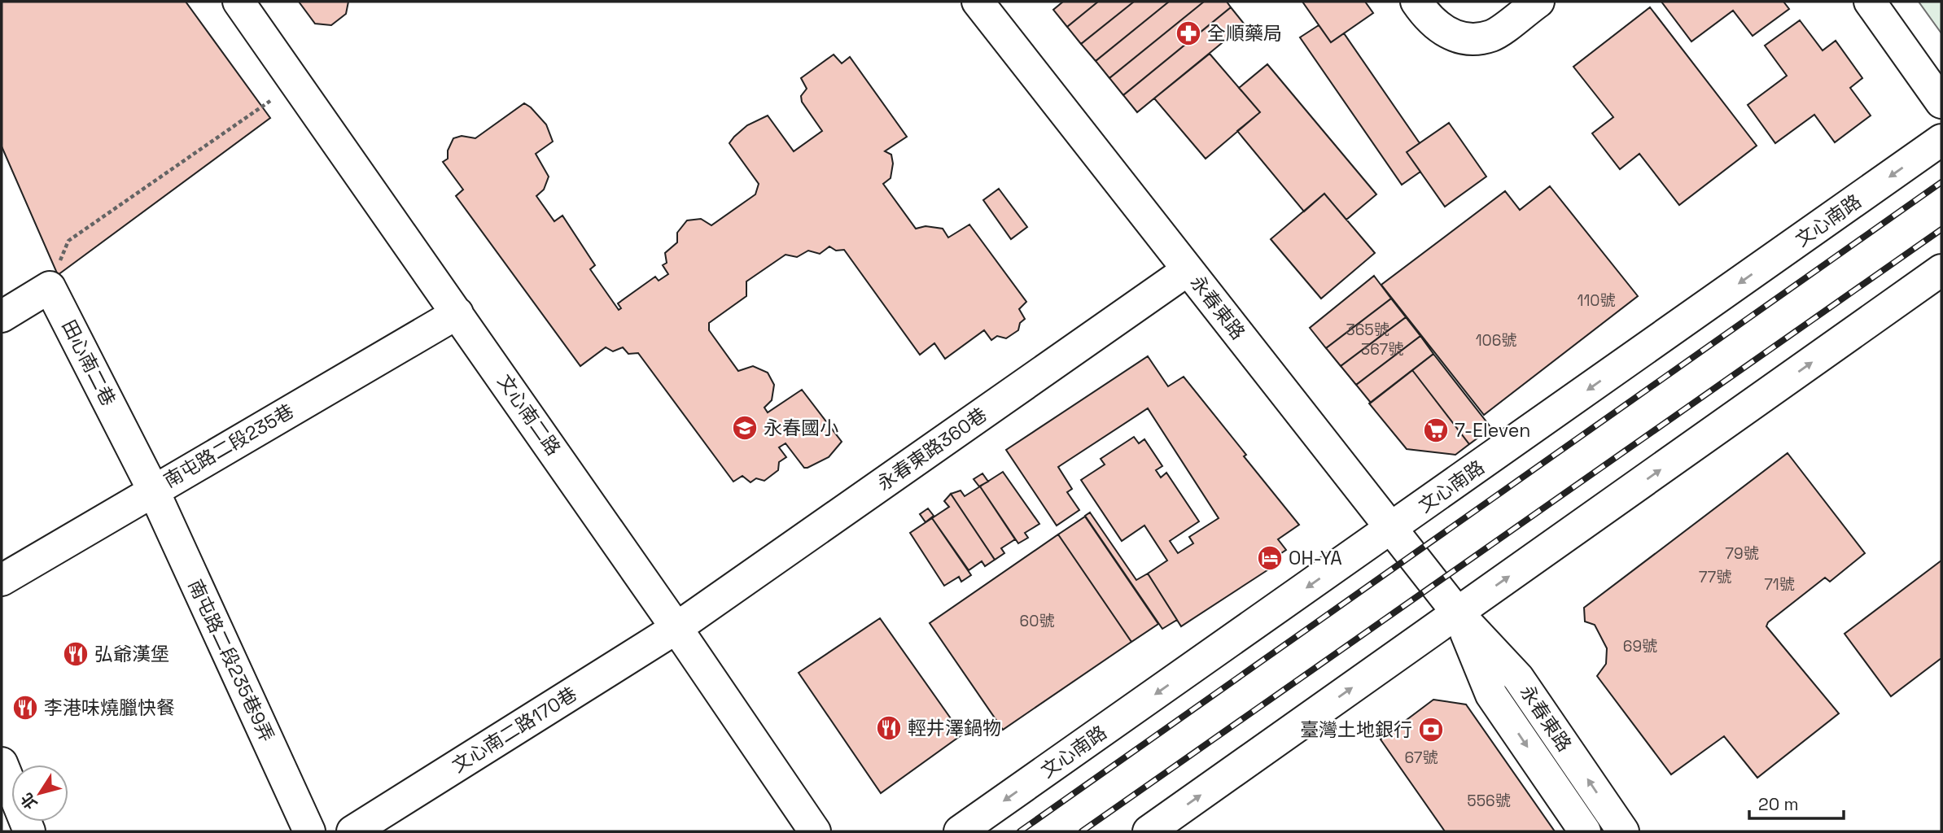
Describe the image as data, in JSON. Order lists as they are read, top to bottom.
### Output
{
  "streets": {
    "street": [
      "文心南路",
      "永春東路",
      "田心南二巷",
      "文心南二路",
      "南屯路二段235巷",
      "永春東路360巷",
      "南屯路二段235巷9弄",
      "文心南二路170巷"
    ]
  },
  "crossings": [
    ["文心南路", "永春東路"],
    ["永春東路", "永春東路360巷"],
    ["田心南二巷", "南屯路二段235巷"],
    ["田心南二巷", "南屯路二段235巷9弄"],
    ["文心南二路", "南屯路二段235巷"],
    ["文心南二路", "永春東路360巷"],
    ["文心南二路", "文心南二路170巷"],
    ["南屯路二段235巷", "南屯路二段235巷9弄"],
    ["永春東路360巷", "文心南二路170巷"]
  ],
  "places": {
    "pharmacy": ["全順藥局"],
    "school or university": ["永春國小"],
    "supermarket": ["7-Eleven"],
    "hotel": ["OH-YA"],
    "restaurant": ["弘爺漢堡", "李港味燒臘快餐", "輕井澤鍋物"],
    "bank": ["臺灣土地銀行"]
  },
  "house_numbers": [
    "110號",
    "365號",
    "106號",
    "367號",
    "79號",
    "77號",
    "71號",
    "60號",
    "69號",
    "67號",
    "556號"
  ],
  "scale_bar": "20 m",
  "north": "bottom left"
}
